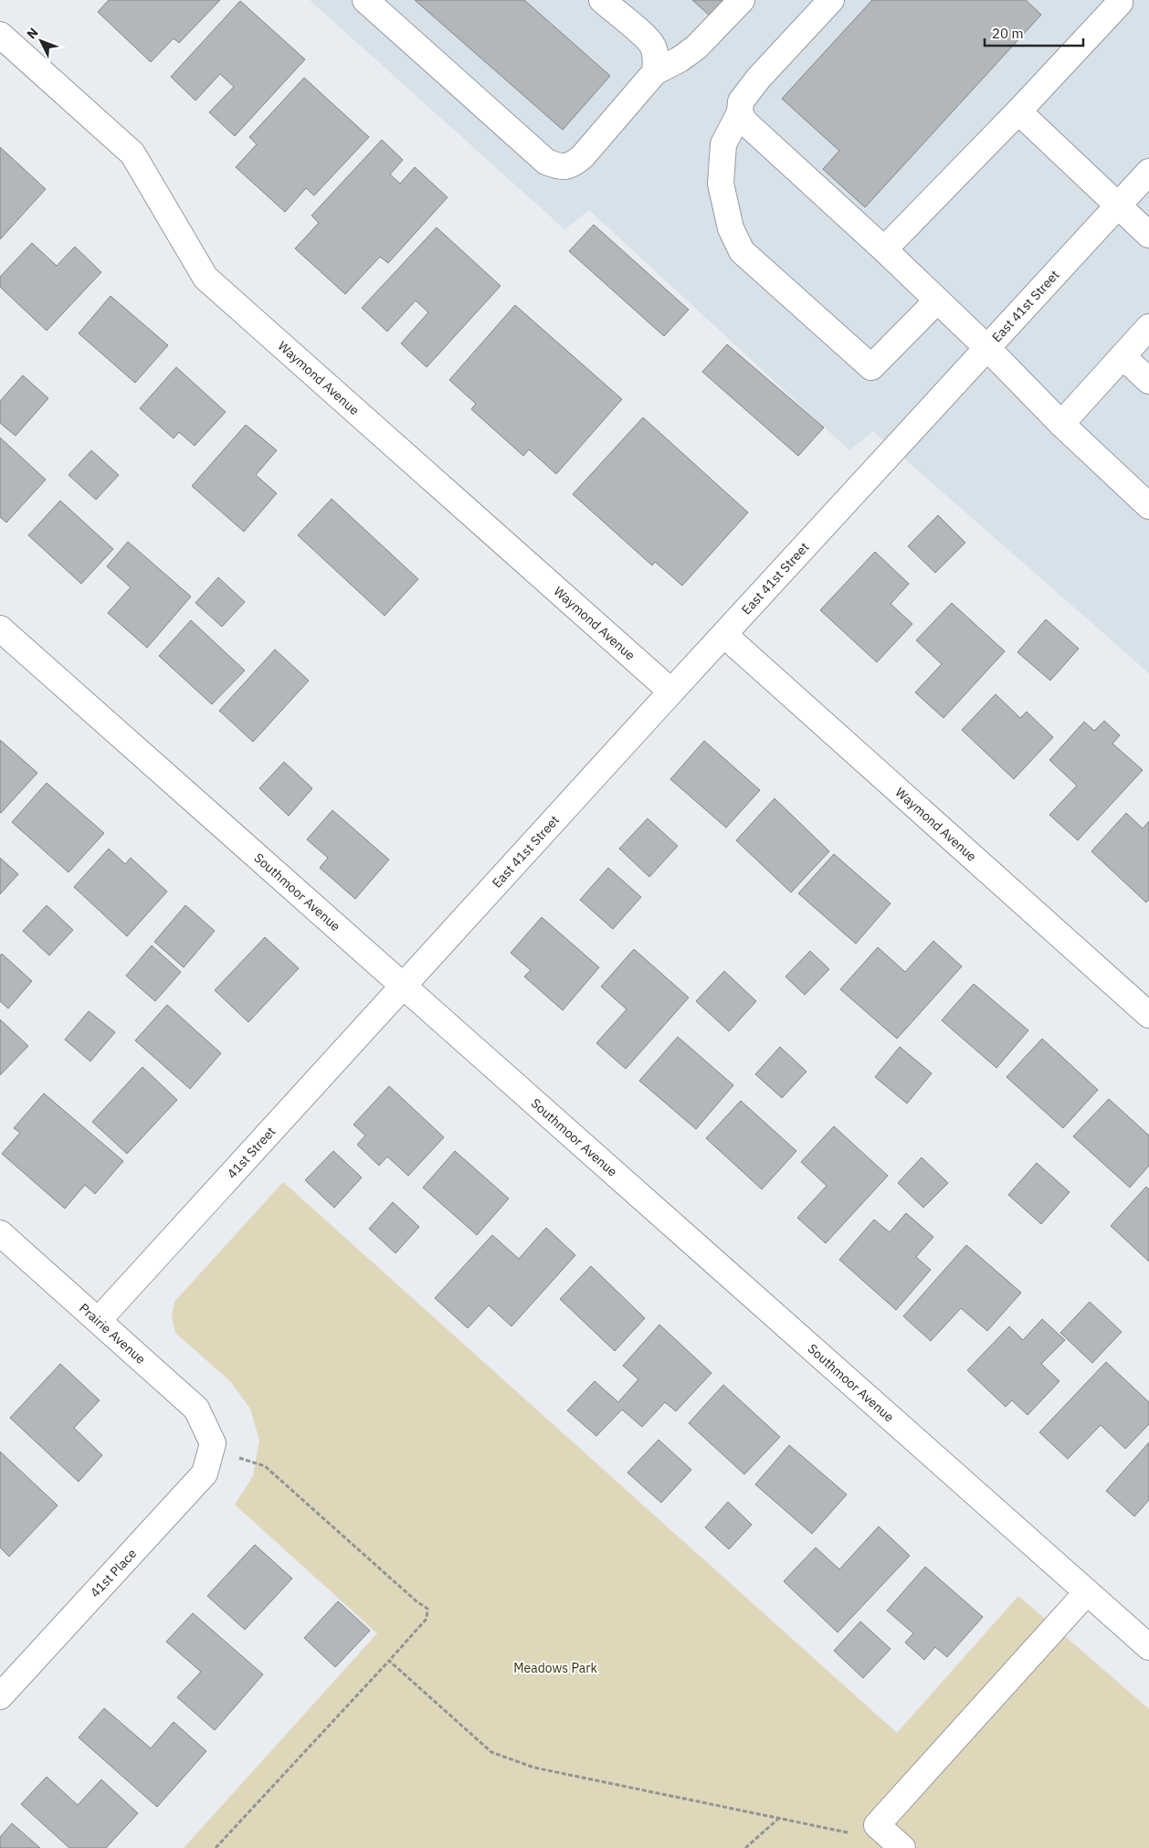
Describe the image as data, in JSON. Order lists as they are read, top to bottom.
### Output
{
  "streets": {
    "street": [
      "East 41st Street",
      "Waymond Avenue",
      "Southmoor Avenue",
      "41st Street",
      "Prairie Avenue",
      "41st Place"
    ]
  },
  "crossings": [
    ["East 41st Street", "Waymond Avenue"],
    ["East 41st Street", "Southmoor Avenue"],
    ["East 41st Street", "41st Street"],
    ["Southmoor Avenue", "41st Street"],
    ["41st Street", "Prairie Avenue"],
    ["Prairie Avenue", "41st Place"]
  ],
  "parks": ["Meadows Park"],
  "scale_bar": "20 m",
  "north": "top left"
}
